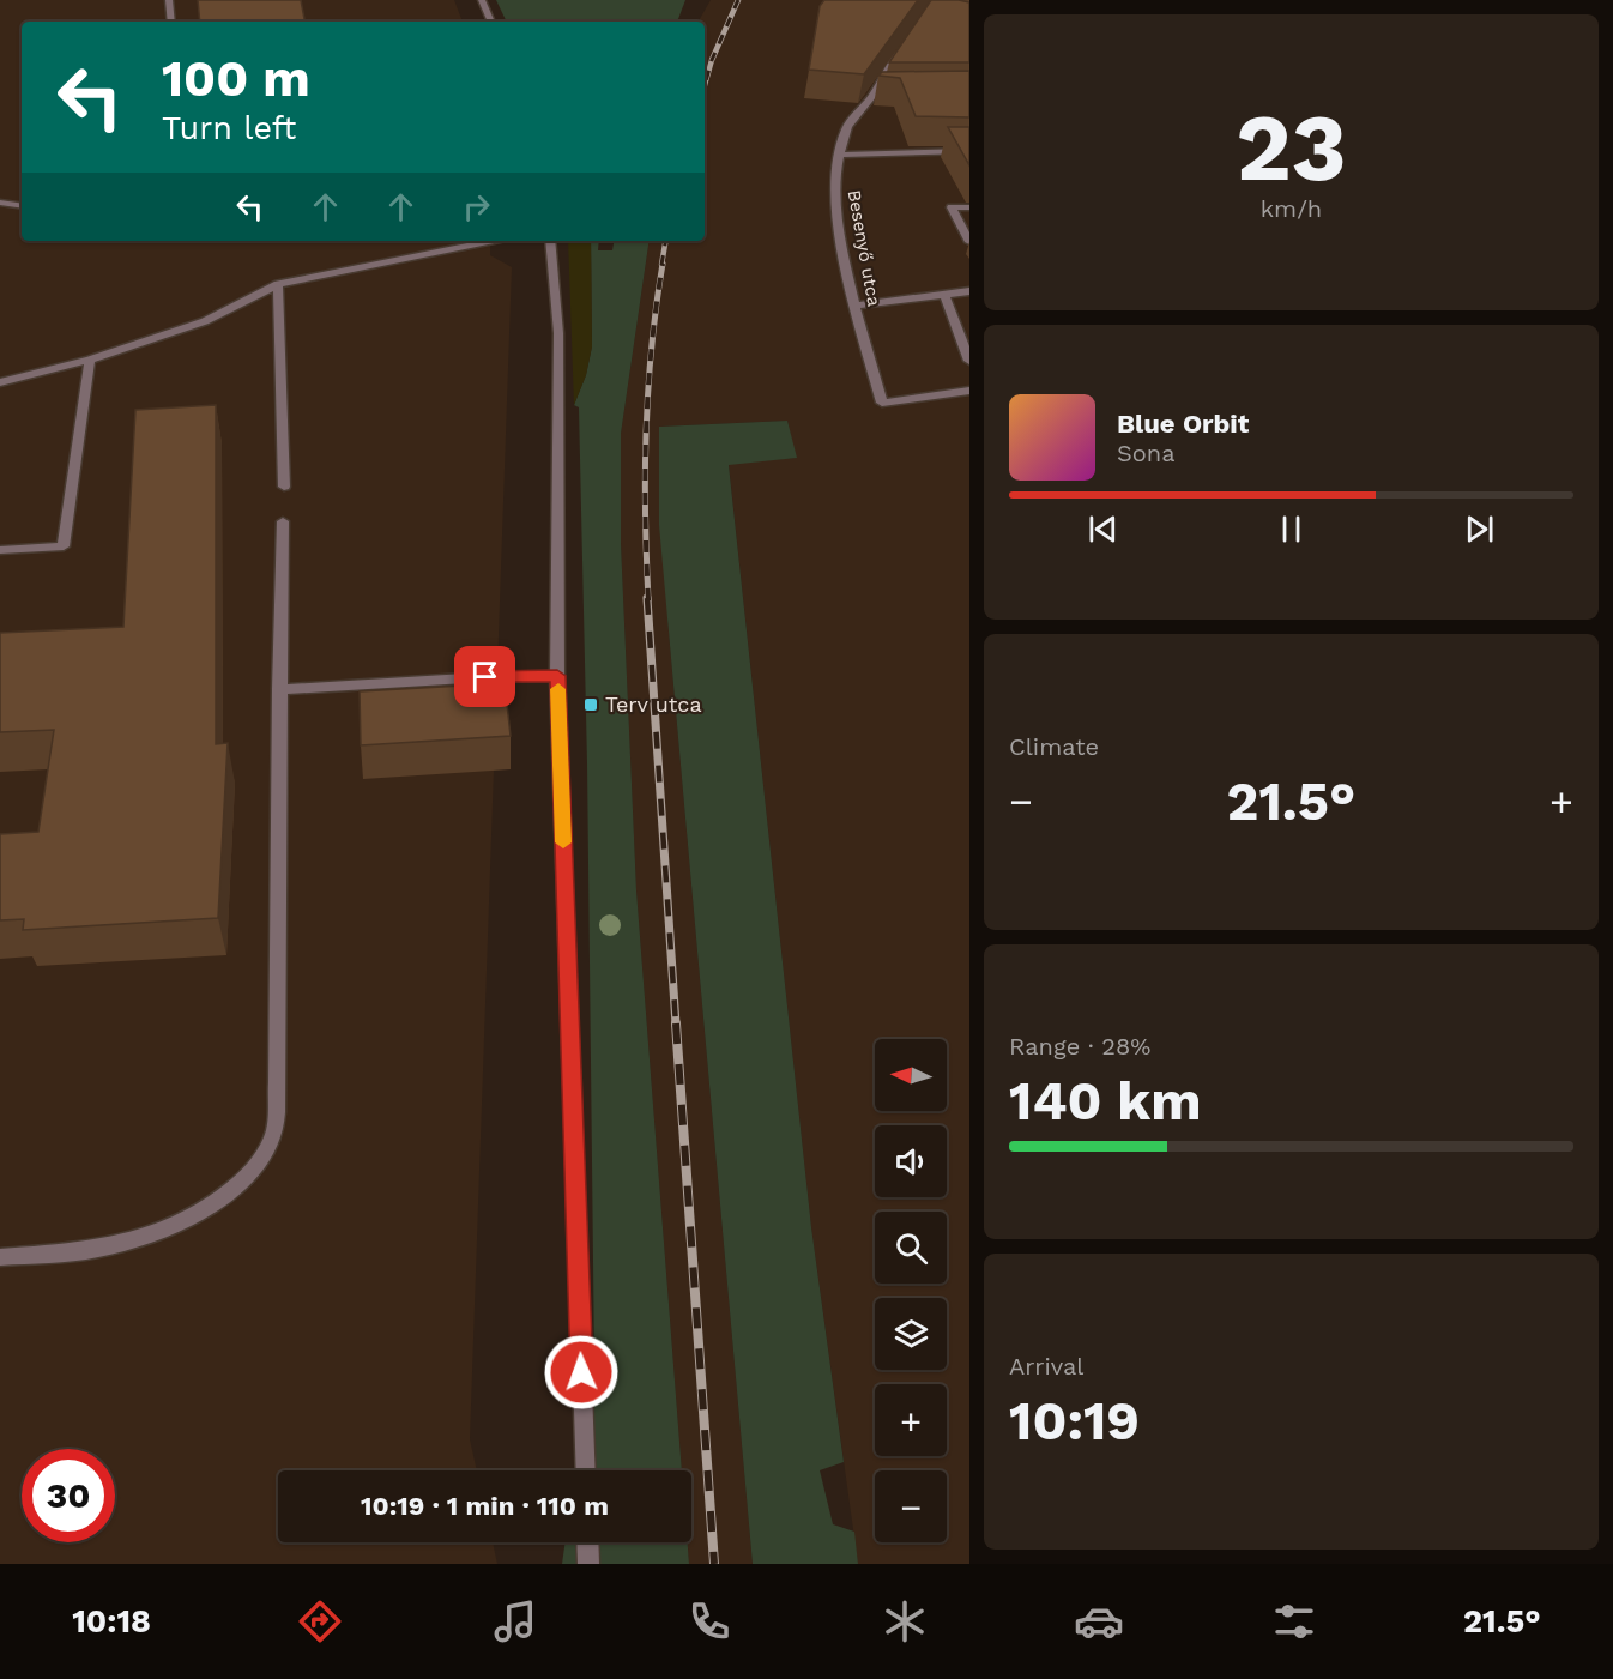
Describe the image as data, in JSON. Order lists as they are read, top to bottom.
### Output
{
  "streets": {
    "street": ["Besenyő utca"]
  },
  "places": {
    "transit": ["Terv utca"]
  },
  "north": "left",
  "page": {
    "tile": [
      ["23", "km/h"],
      "Climate",
      ["Range · 28%", "140 km"],
      ["Arrival", "10:19"]
    ],
    "turn": ["100 m", "Turn left"],
    "song": ["Blue Orbit", "Sona"],
    "heat": ["−", "21.5°", "+"],
    "map_buttons": ["+", "−"],
    "limit": "30",
    "trip": "10:19 · 1 min · 110 m",
    "tabs": ["10:18", "21.5°"]
  }
}
